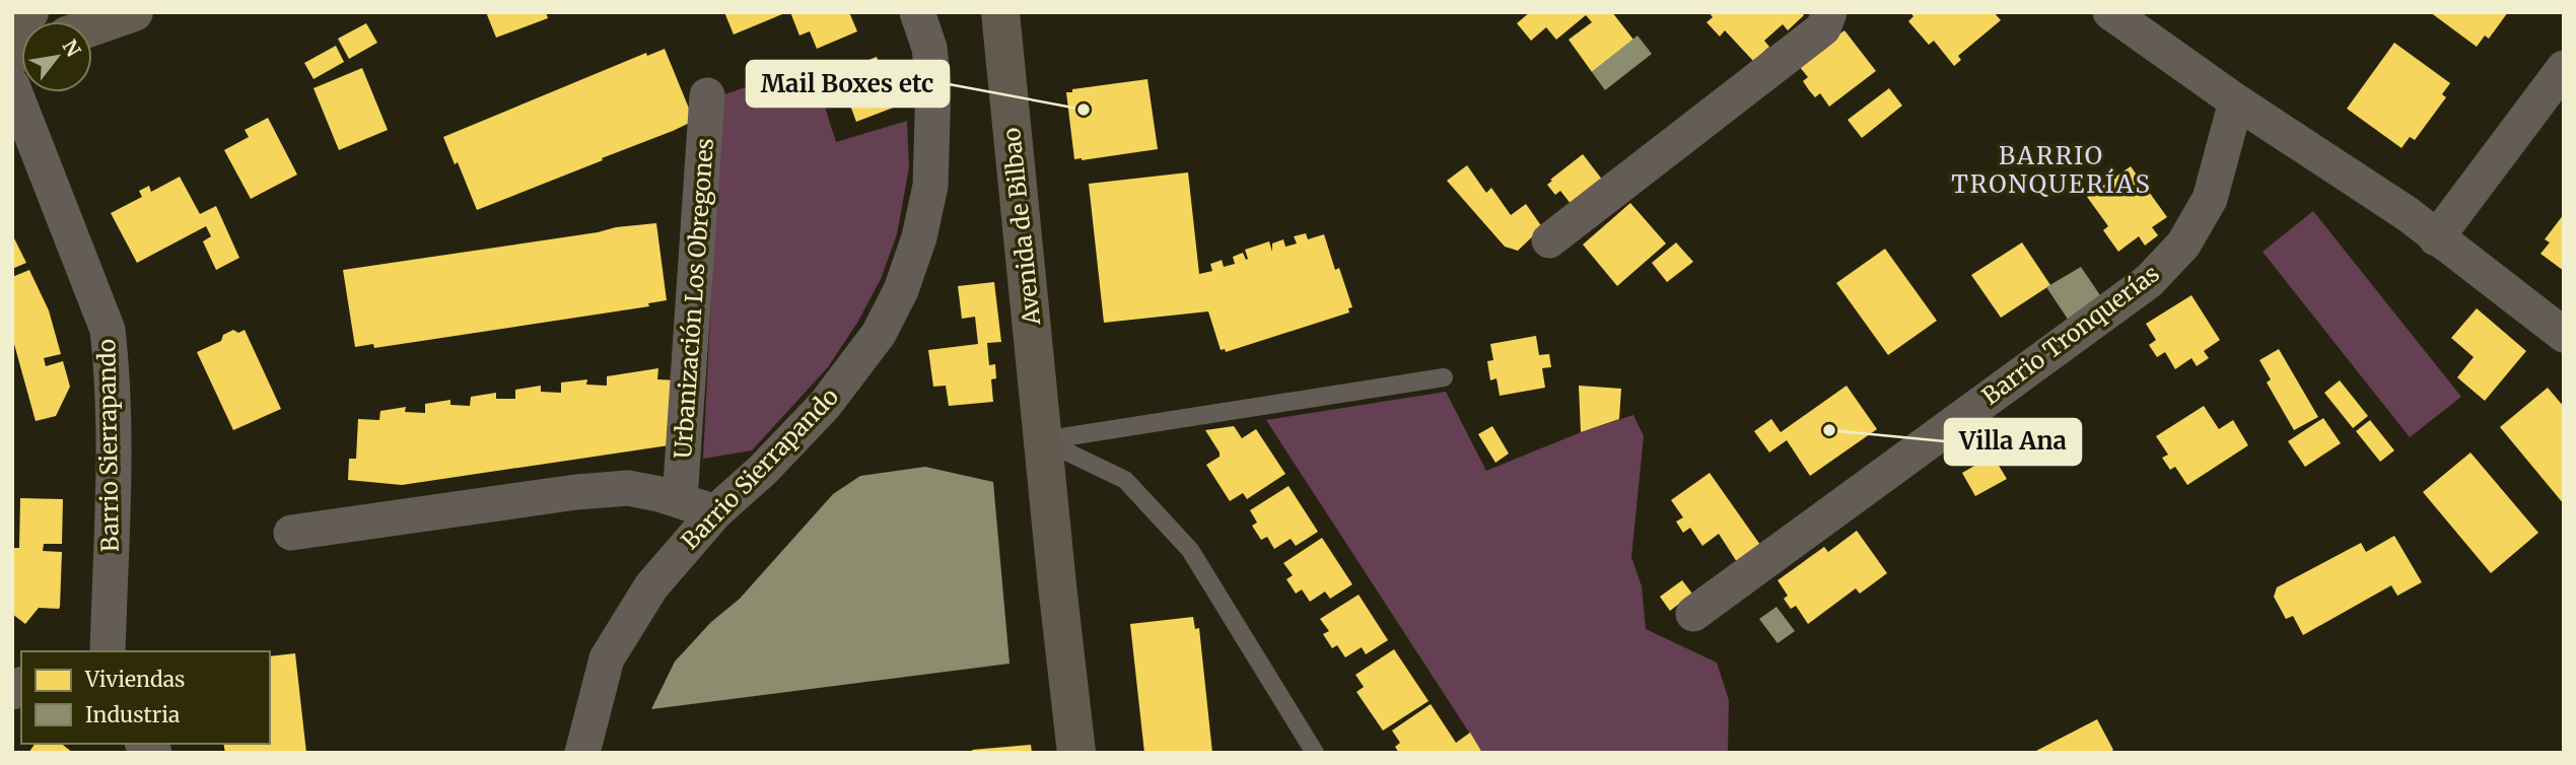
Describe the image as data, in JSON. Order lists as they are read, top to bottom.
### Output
{
  "streets": {
    "highway": ["Avenida de Bilbao"],
    "street": ["Urbanización Los Obregones", "Barrio Tronquerías", "Barrio Sierrapando"]
  },
  "districts": ["BARRIO TRONQUERÍAS"],
  "places": ["Mail Boxes etc", "Villa Ana"],
  "legend": ["Viviendas", "Industria"],
  "north": "top right"
}
